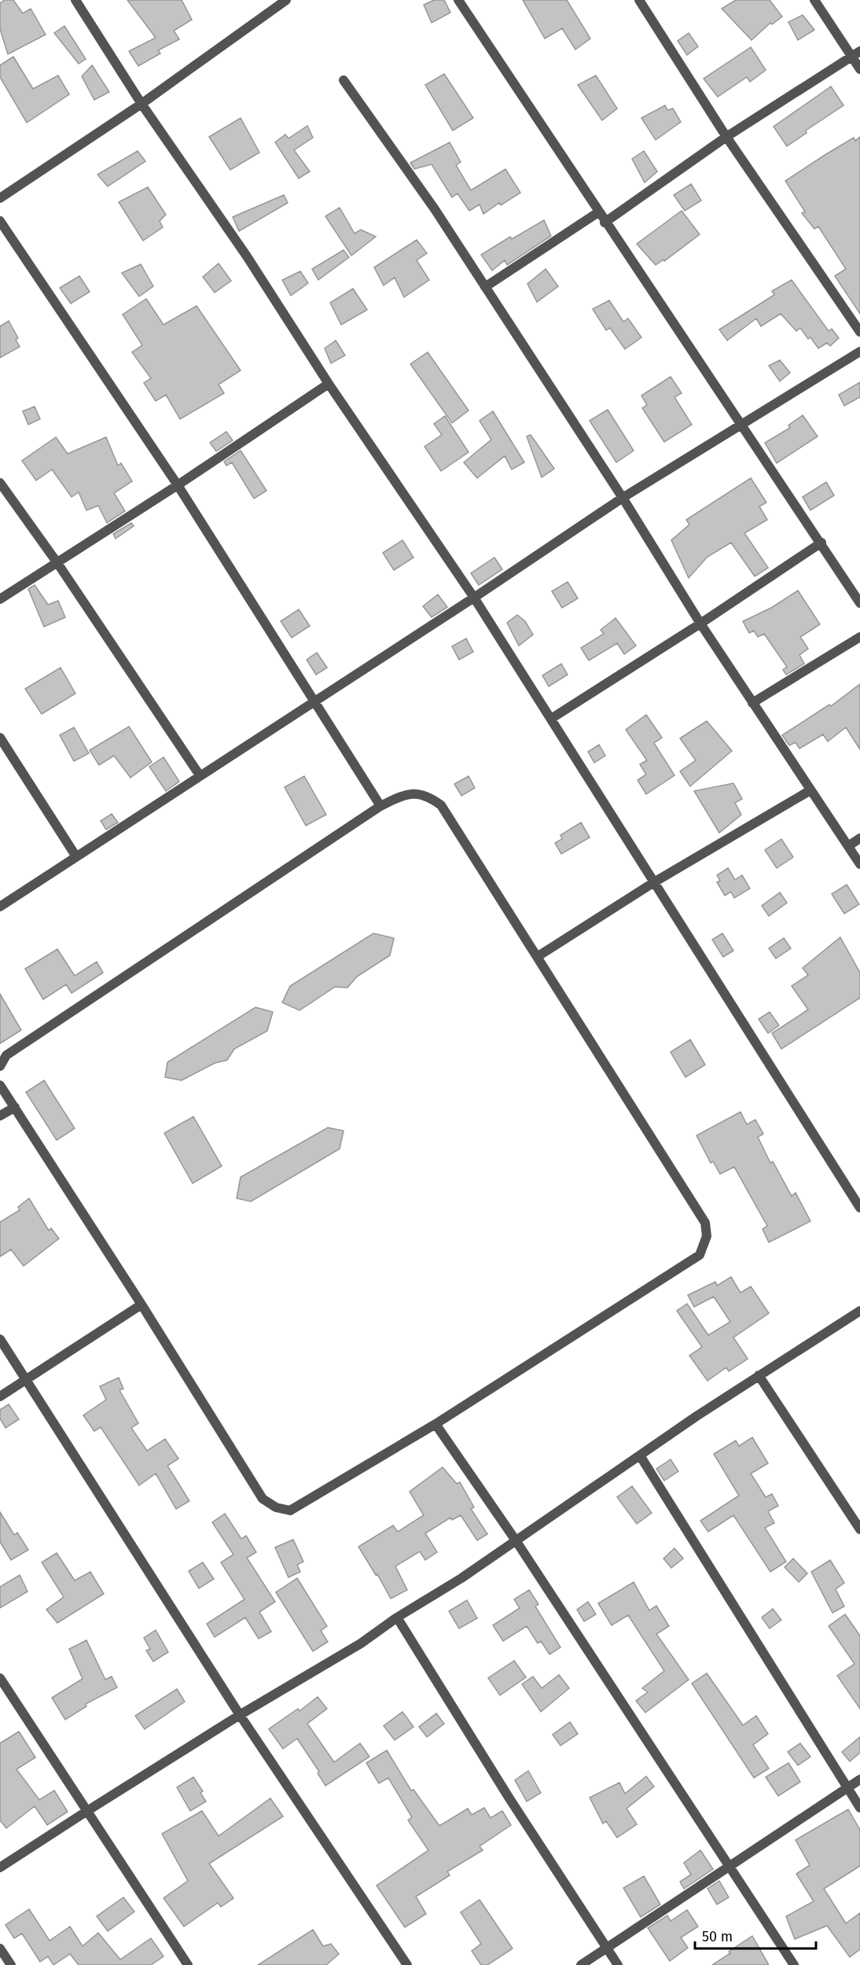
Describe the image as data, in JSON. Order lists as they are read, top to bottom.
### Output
{
  "scale_bar": "50 m"
}
